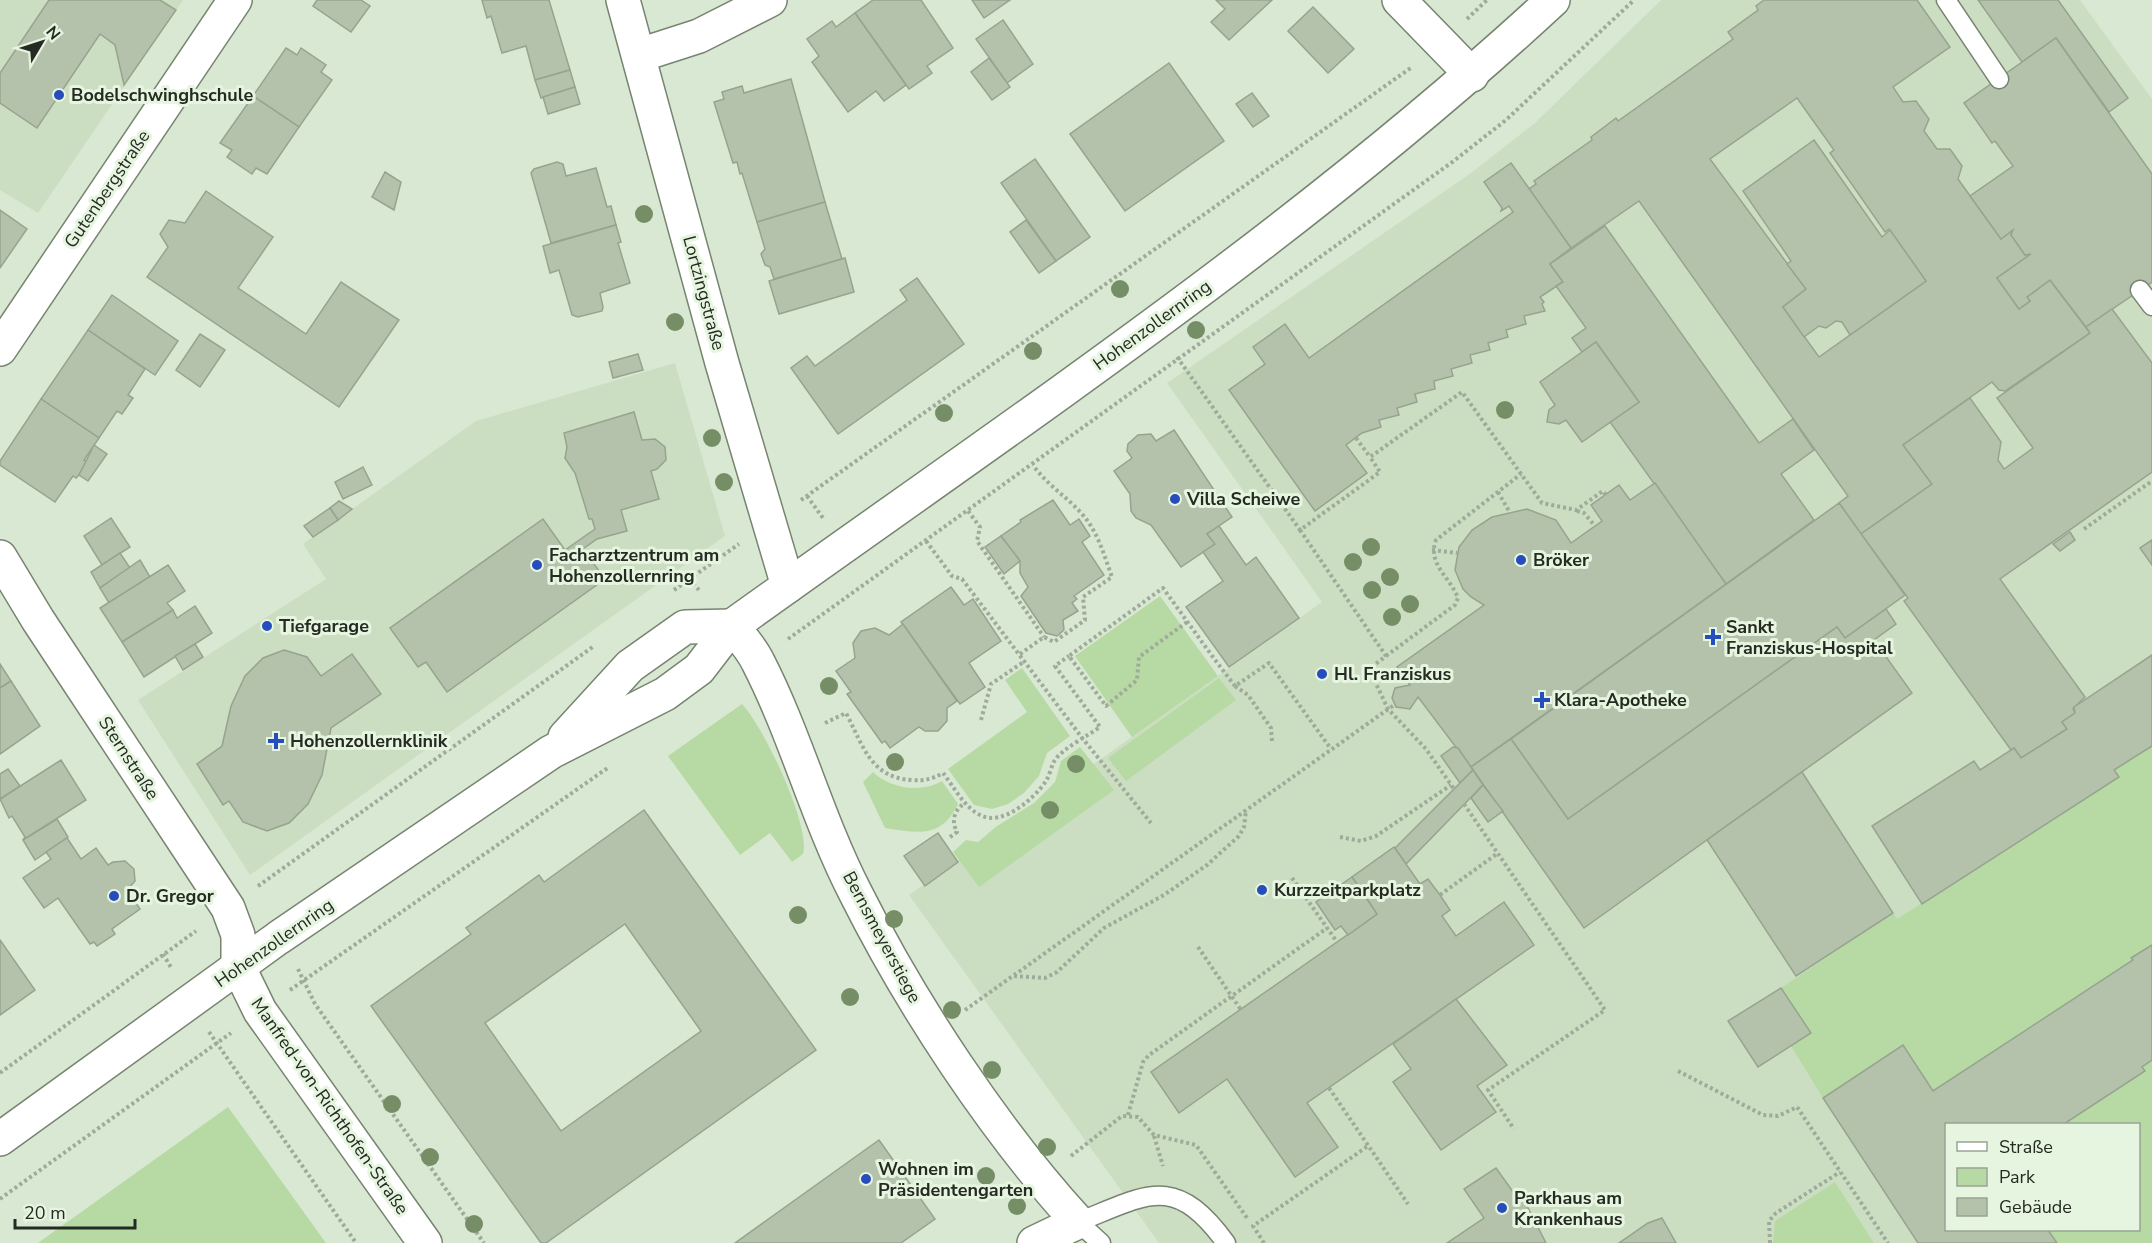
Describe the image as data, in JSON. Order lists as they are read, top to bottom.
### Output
{
  "streets": {
    "street": [
      "Gutenbergstraße",
      "Lortzingstraße",
      "Hohenzollernring",
      "Sternstraße",
      "Bernsmeyerstiege",
      "Manfred-von-Richthofen-Straße"
    ]
  },
  "crossings": [
    ["Lortzingstraße", "Hohenzollernring"],
    ["Hohenzollernring", "Sternstraße"],
    ["Hohenzollernring", "Bernsmeyerstiege"],
    ["Hohenzollernring", "Manfred-von-Richthofen-Straße"],
    ["Sternstraße", "Manfred-von-Richthofen-Straße"]
  ],
  "places": {
    "other": [
      "Bodelschwinghschule",
      "Villa Scheiwe",
      "Bröker",
      "Facharztzentrum am Hohenzollernring",
      "Tiefgarage",
      "Hl. Franziskus",
      "Kurzzeitparkplatz",
      "Dr. Gregor",
      "Wohnen im Präsidentengarten",
      "Parkhaus am Krankenhaus"
    ],
    "health": ["Sankt Franziskus-Hospital", "Klara-Apotheke", "Hohenzollernklinik"]
  },
  "legend": ["Straße", "Park", "Gebäude"],
  "scale_bar": "20 m",
  "north": "top right"
}
